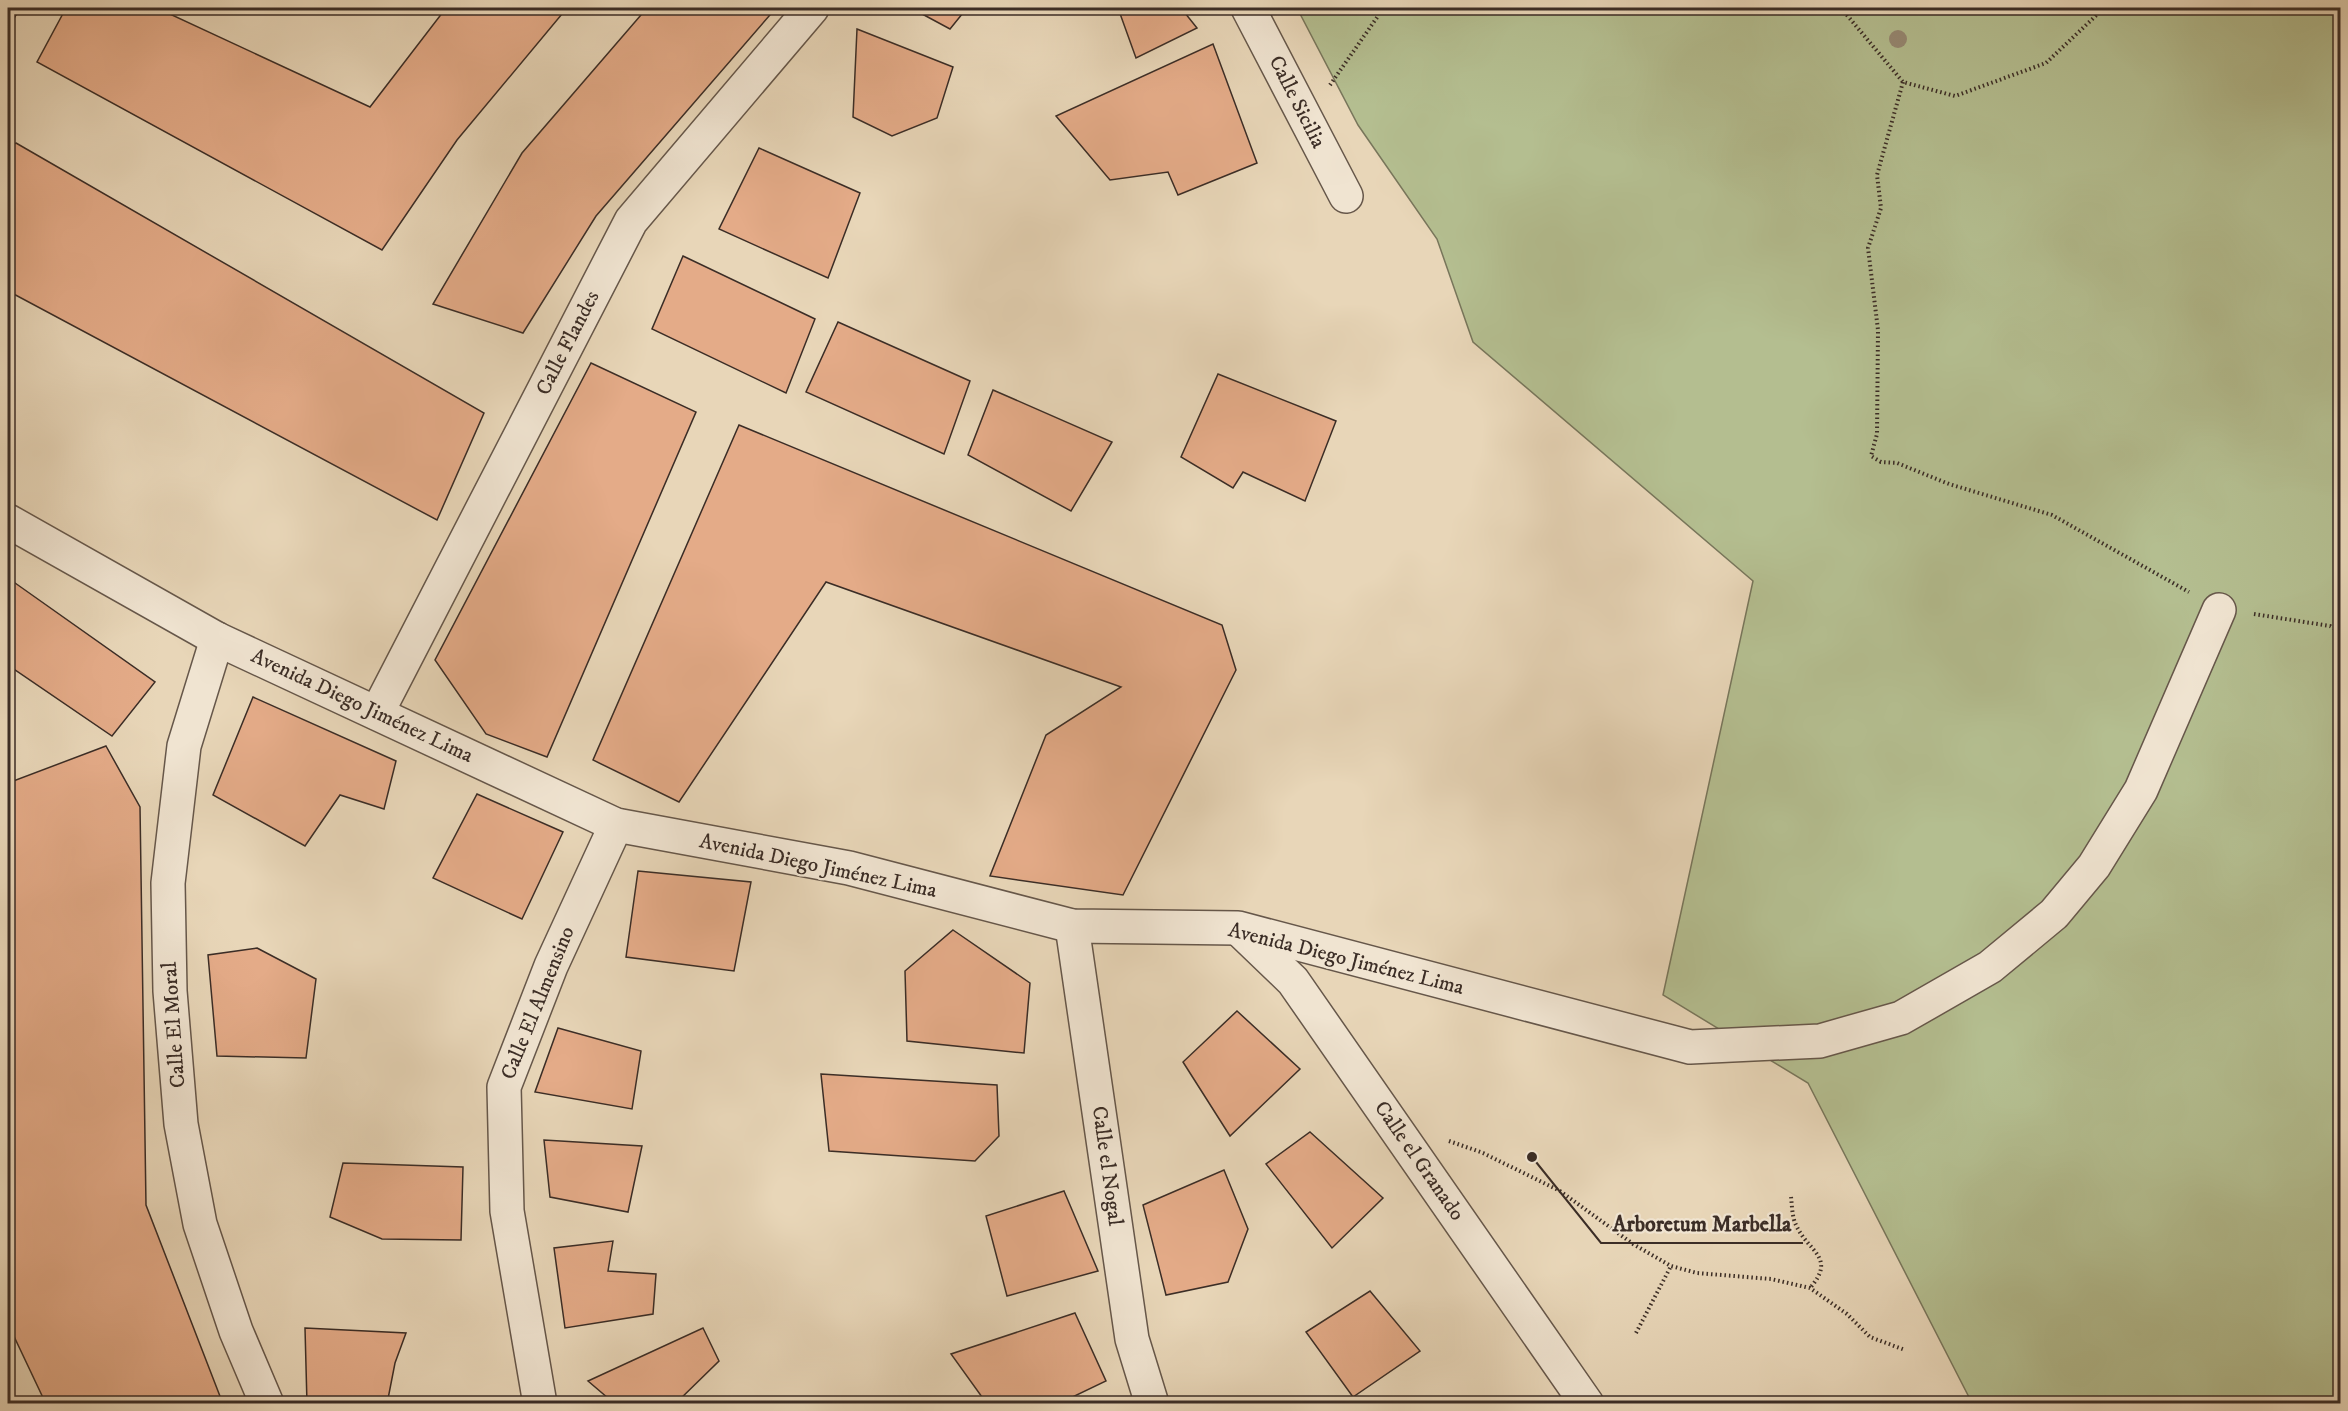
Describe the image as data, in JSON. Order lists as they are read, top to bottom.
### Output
{
  "streets": {
    "street": [
      "Calle Sicilia",
      "Calle Flandes",
      "Avenida Diego Jiménez Lima",
      "Calle El Almensino",
      "Calle El Moral",
      "Calle el Granado",
      "Calle el Nogal"
    ]
  },
  "crossings": [
    ["Calle Flandes", "Avenida Diego Jiménez Lima"],
    ["Avenida Diego Jiménez Lima", "Calle El Almensino"],
    ["Avenida Diego Jiménez Lima", "Calle El Moral"],
    ["Avenida Diego Jiménez Lima", "Calle el Granado"],
    ["Avenida Diego Jiménez Lima", "Calle el Nogal"]
  ],
  "places": ["Arboretum Marbella"]
}
